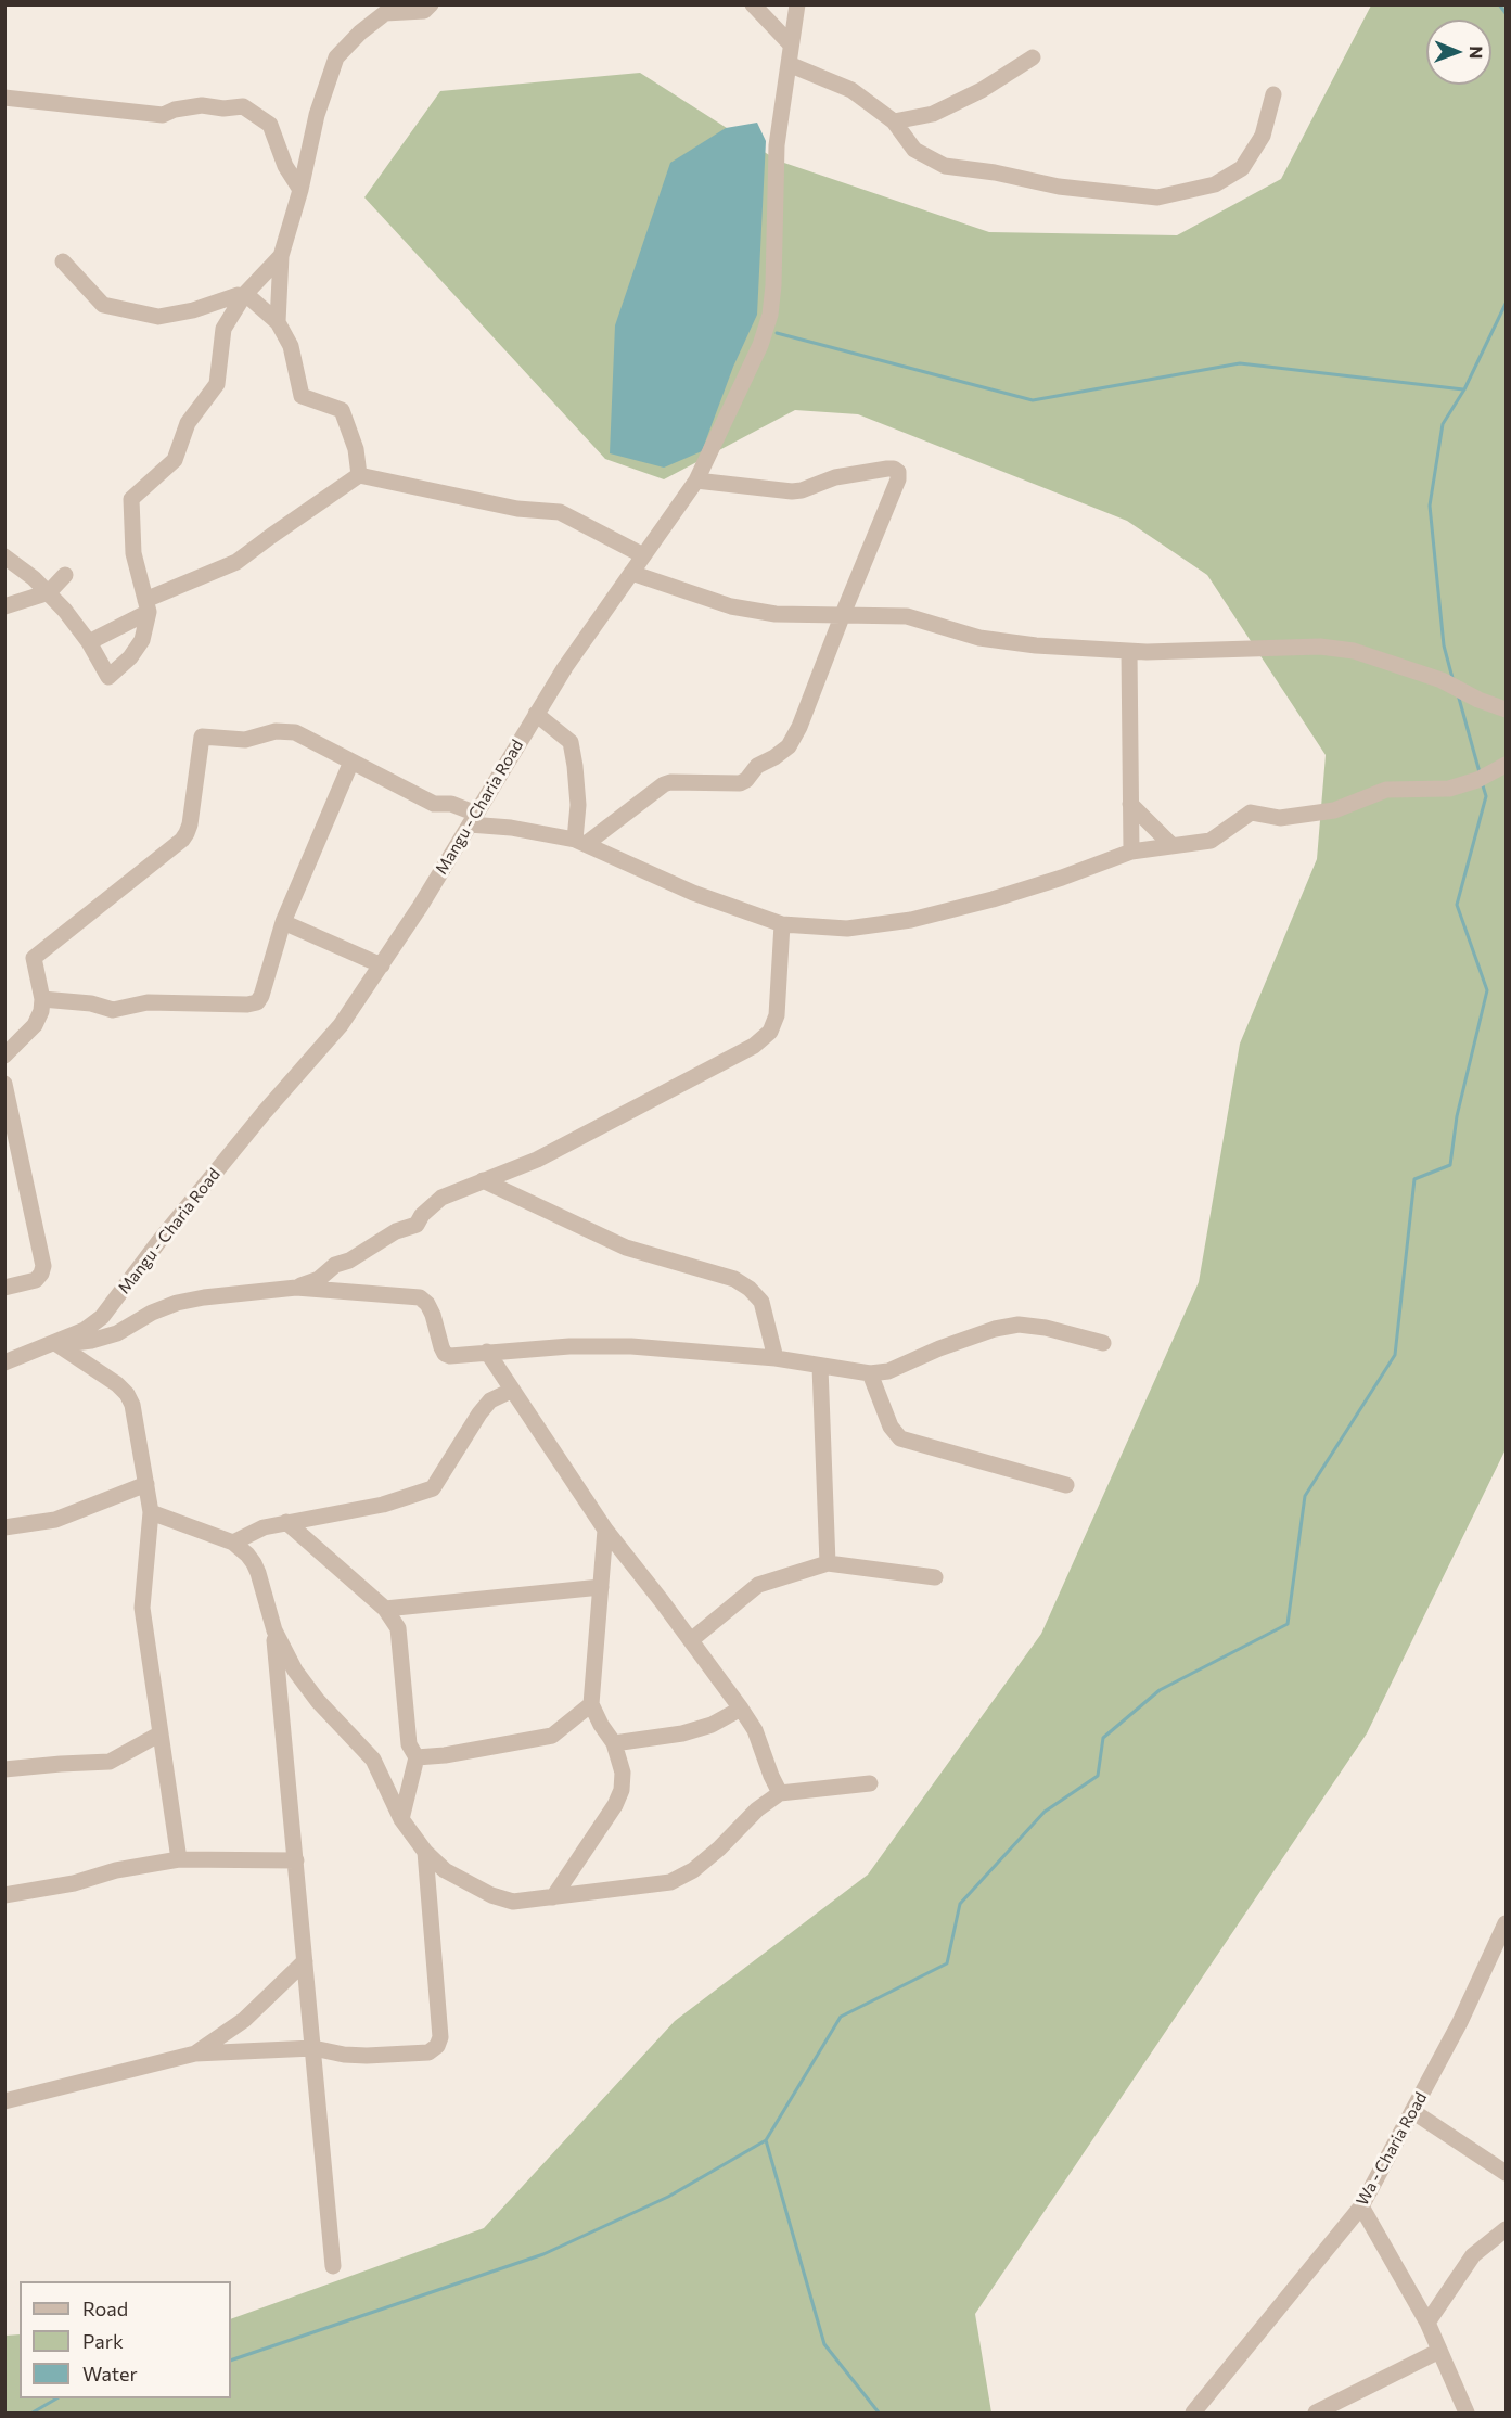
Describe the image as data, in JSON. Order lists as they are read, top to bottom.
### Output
{
  "streets": {
    "street": ["Mangu - Charia Road", "Wa - Charia Road"]
  },
  "legend": ["Road", "Park", "Water"],
  "north": "right"
}
